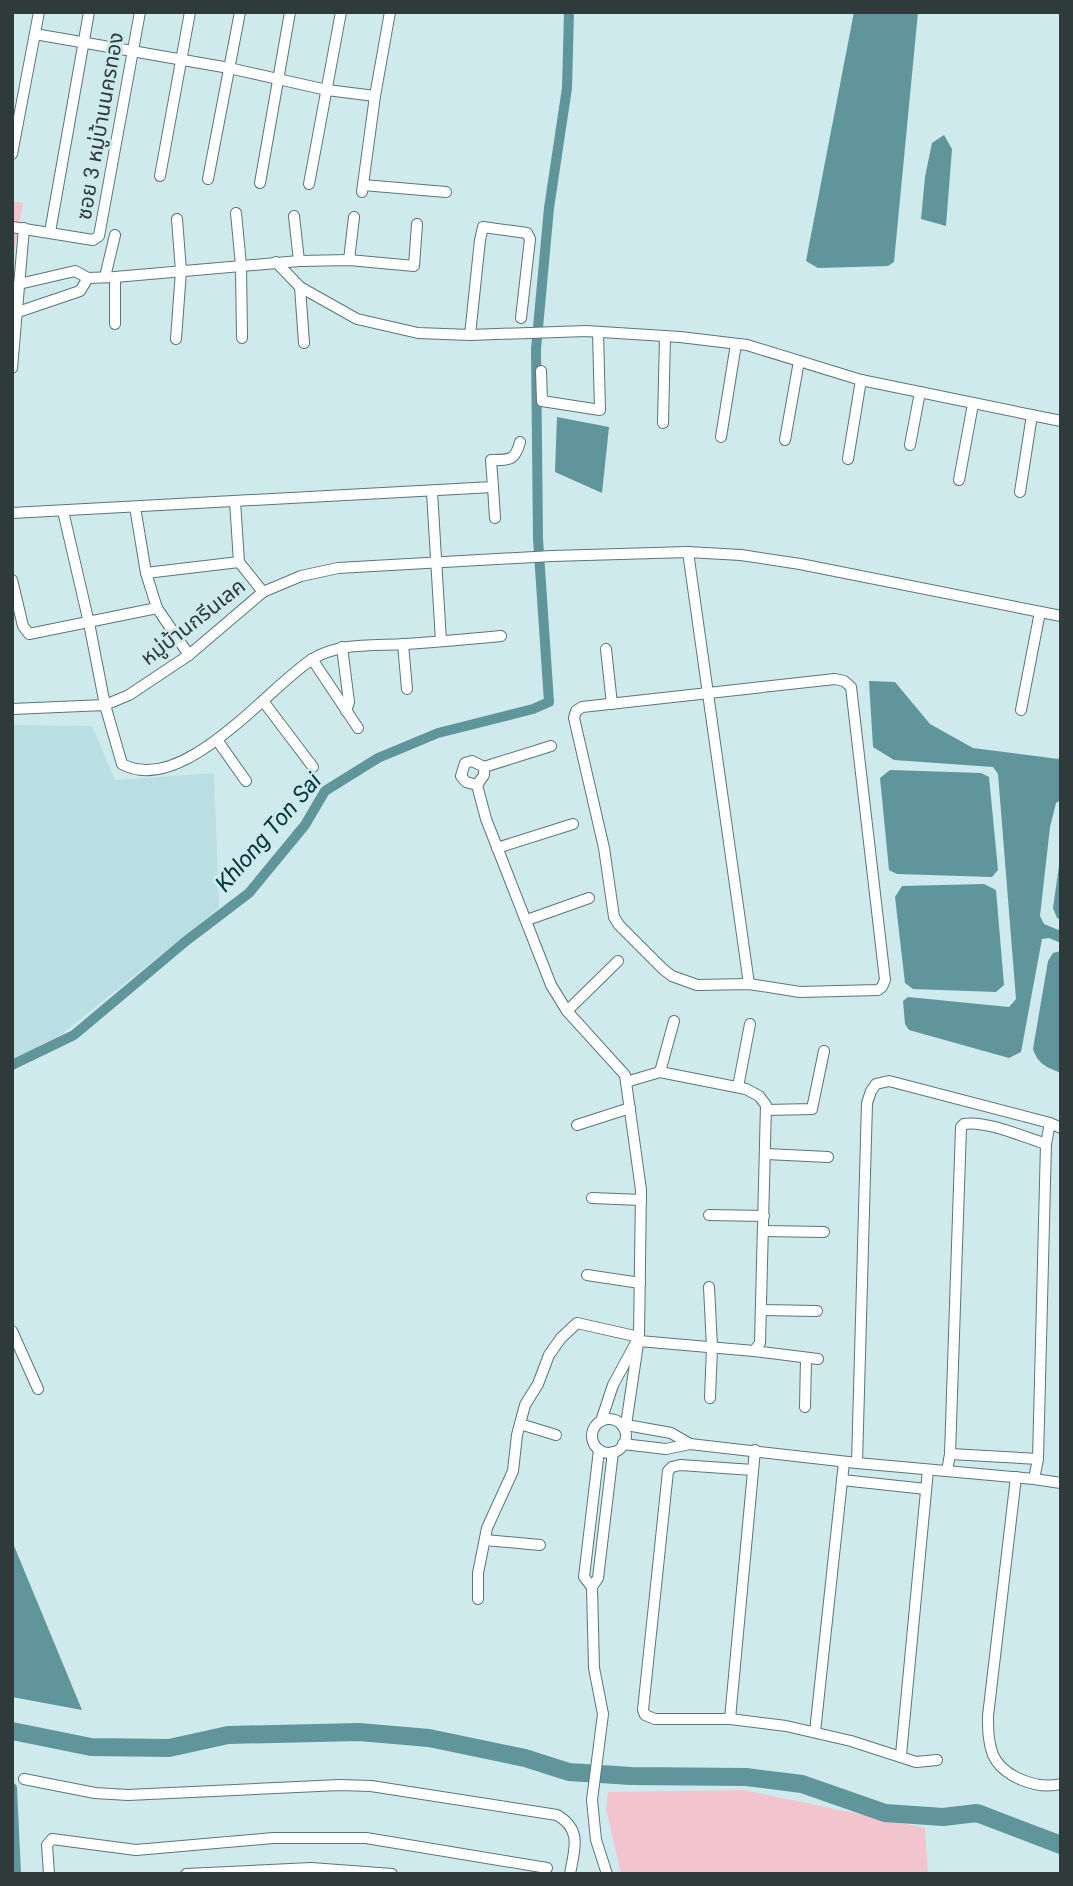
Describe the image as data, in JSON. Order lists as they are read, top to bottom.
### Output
{
  "streets": {
    "street": ["ซอย 3 หมู่บ้านนครทอง", "หมู่บ้านกรีนเลค"]
  },
  "water": ["Khlong Ton Sai"]
}
